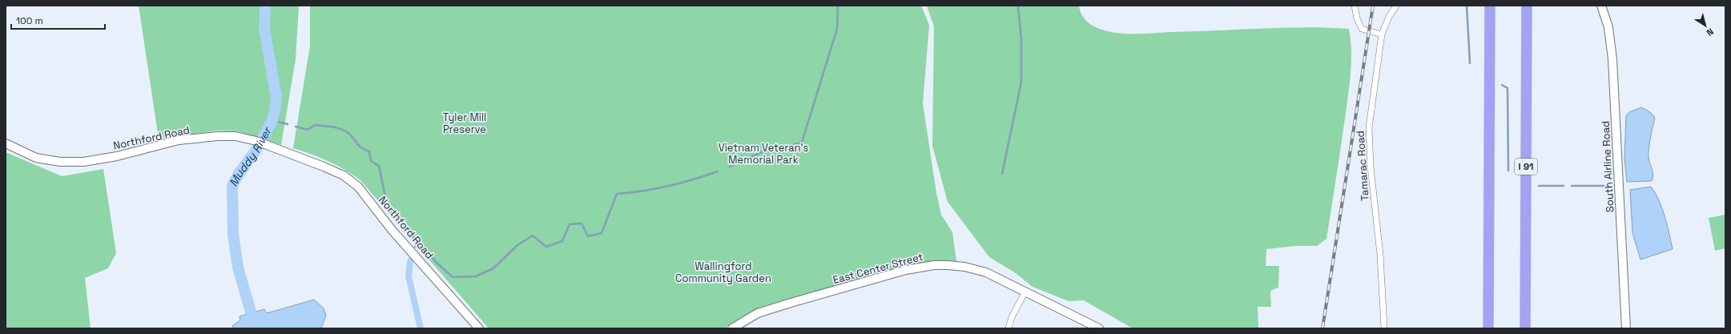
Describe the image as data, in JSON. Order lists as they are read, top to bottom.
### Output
{
  "streets": {
    "highway": ["I 91"],
    "street": [
      "Northford Road",
      "Tamarac Road",
      "South Airline Road",
      "East Center Street"
    ]
  },
  "water": ["Muddy River"],
  "parks": ["Tyler Mill Preserve", "Vietnam Veteran's Memorial Park", "Wallingford Community Garden"],
  "scale_bar": "100 m",
  "north": "bottom right"
}
